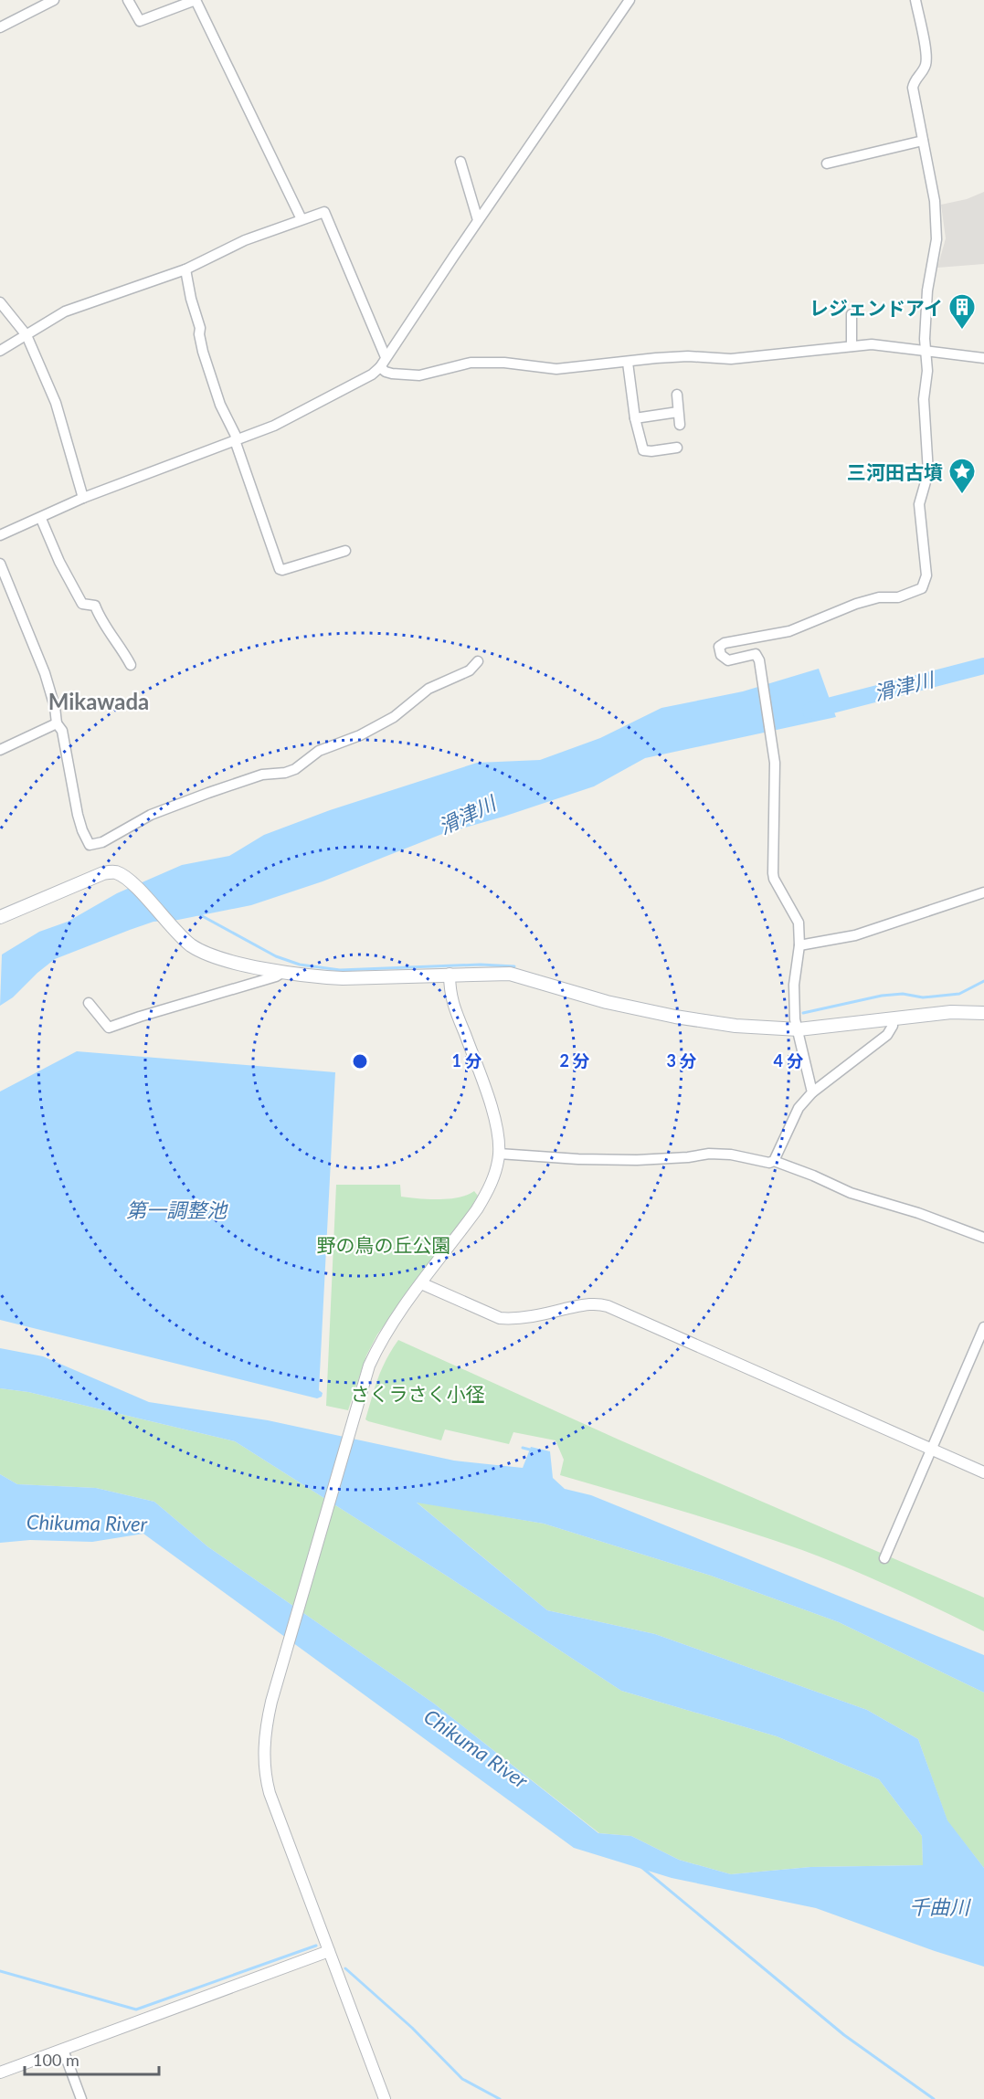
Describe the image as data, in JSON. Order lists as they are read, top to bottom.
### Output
{
  "districts": ["Mikawada"],
  "water": [
    "滑津川",
    "第一調整池",
    "Chikuma River",
    "千曲川"
  ],
  "parks": ["野の鳥の丘公園", "さくラさく小径"],
  "places": {
    "building": ["レジェンドアイ"],
    "place": ["三河田古墳"]
  },
  "scale_bar": "100 m",
  "rings": [
    "1 分",
    "2 分",
    "3 分",
    "4 分"
  ]
}
